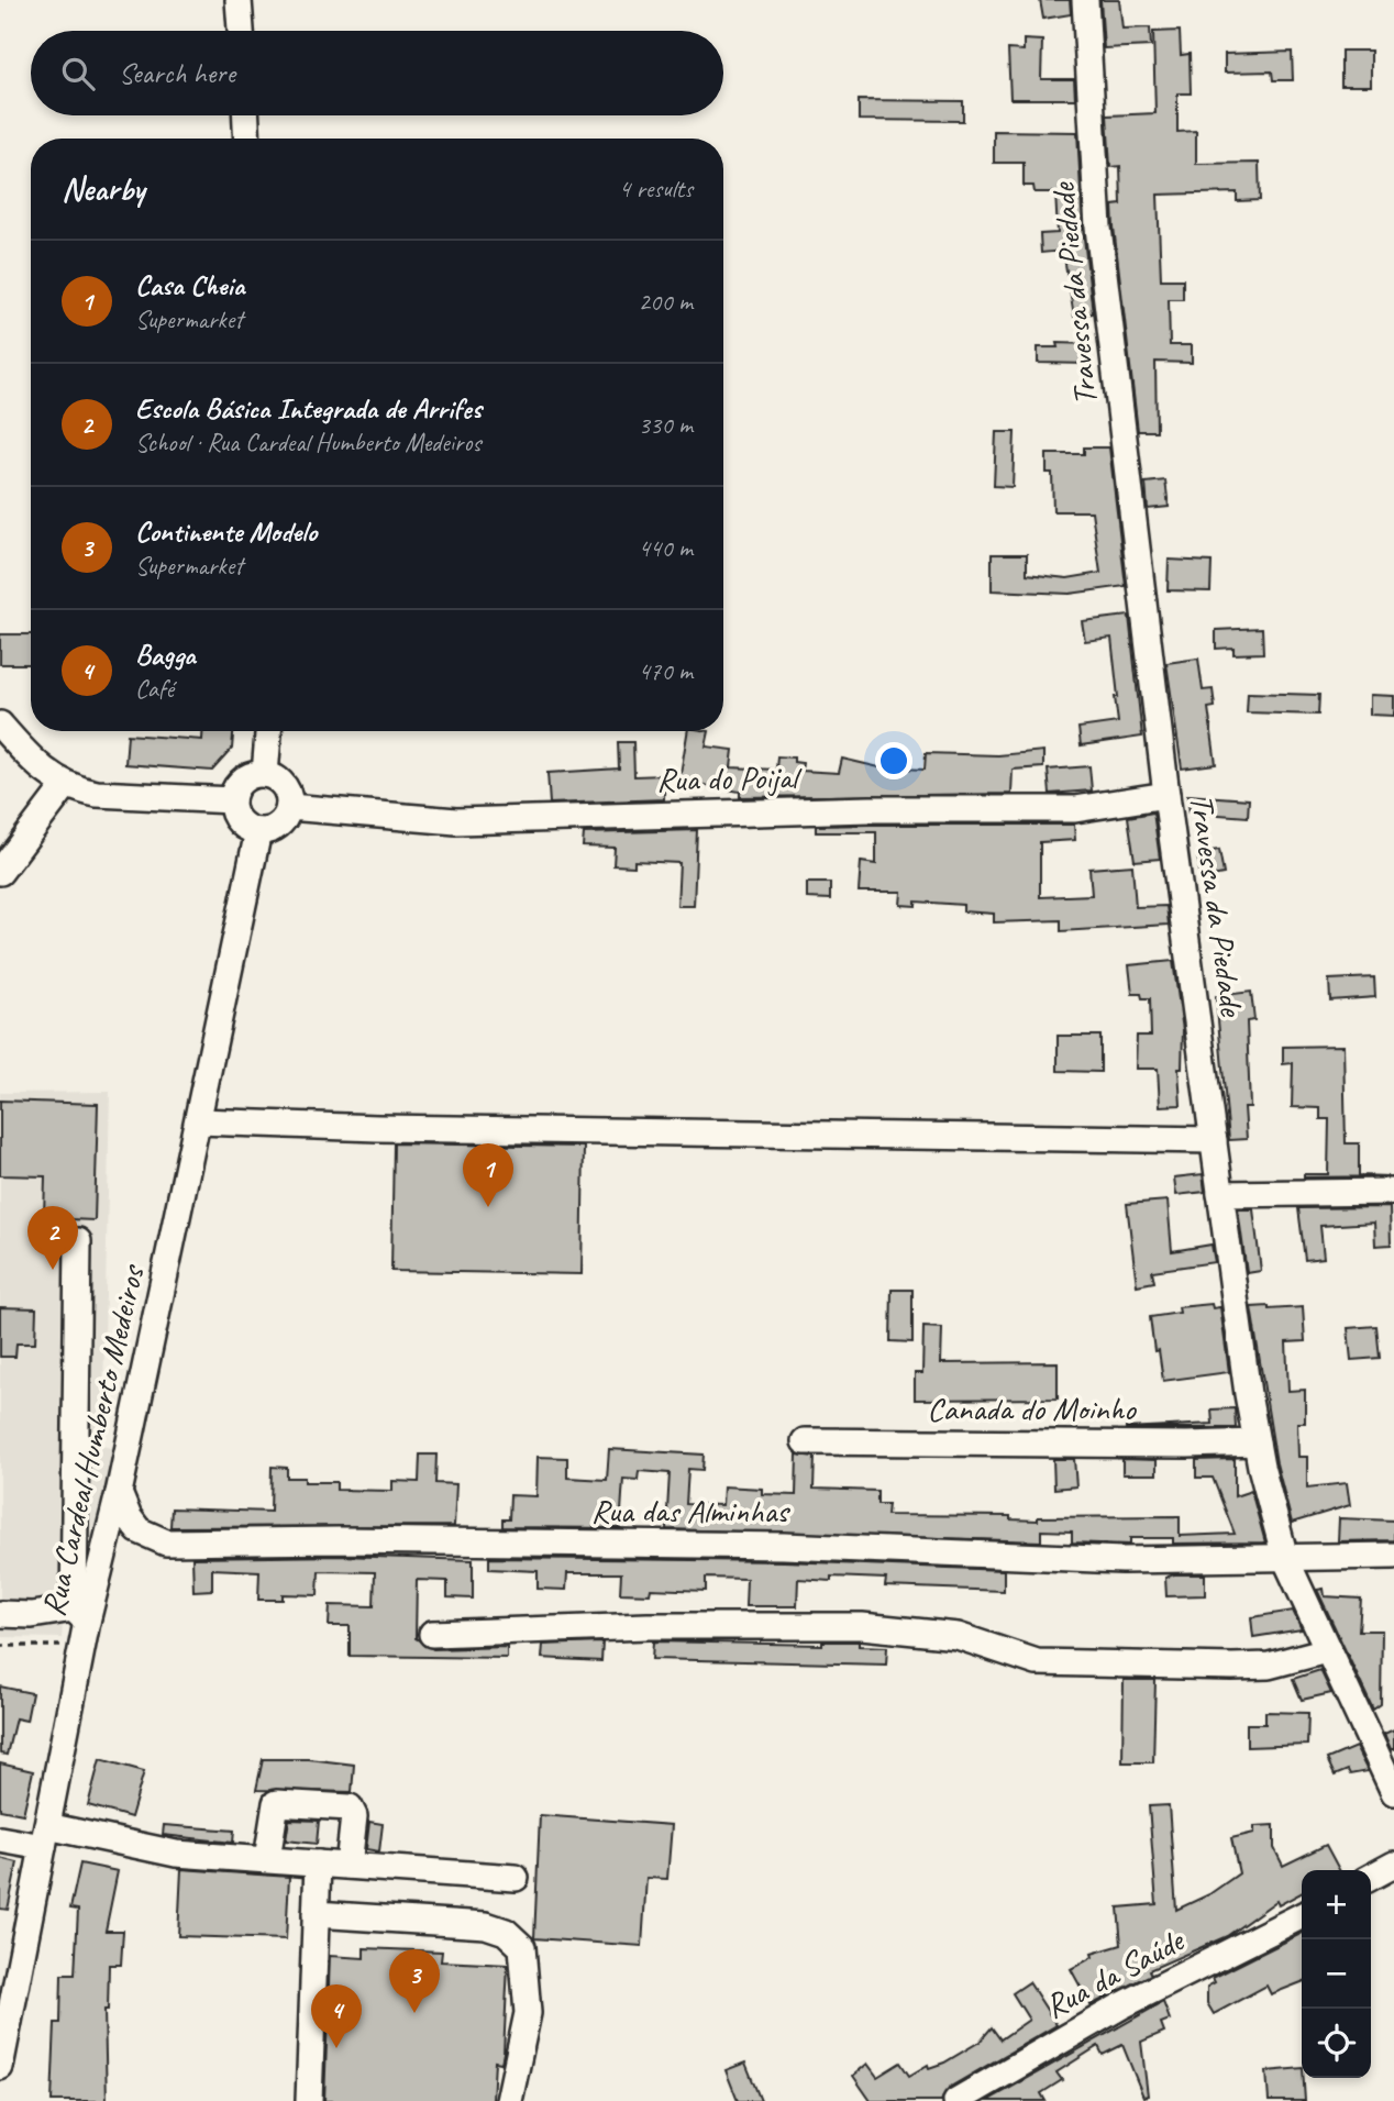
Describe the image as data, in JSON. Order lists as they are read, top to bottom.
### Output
{
  "streets": {
    "street": [
      "Travessa da Piedade",
      "Rua do Poijal",
      "Canada do Moinho",
      "Rua Cardeal Humberto Medeiros",
      "Rua das Alminhas",
      "Rua da Saúde"
    ]
  },
  "crossings": [
    ["Travessa da Piedade", "Rua do Poijal"],
    ["Travessa da Piedade", "Canada do Moinho"],
    ["Travessa da Piedade", "Rua das Alminhas"],
    ["Rua do Poijal", "Rua Cardeal Humberto Medeiros"],
    ["Rua Cardeal Humberto Medeiros", "Rua das Alminhas"]
  ],
  "page": {
    "search": "Search here",
    "heading": ["Nearby", "4 results"],
    "list": [
      {
        "mark": "1",
        "name": "Casa Cheia",
        "note": "Supermarket",
        "value": "200 m"
      },
      {
        "mark": "2",
        "name": "Escola Básica Integrada de Arrifes",
        "note": "School · Rua Cardeal Humberto Medeiros",
        "value": "330 m"
      },
      {
        "mark": "3",
        "name": "Continente Modelo",
        "note": "Supermarket",
        "value": "440 m"
      },
      {
        "mark": "4",
        "name": "Bagga",
        "note": "Café",
        "value": "470 m"
      }
    ],
    "pins": [
      "1",
      "2",
      "3",
      "4"
    ],
    "map_buttons": ["+", "−"]
  }
}
